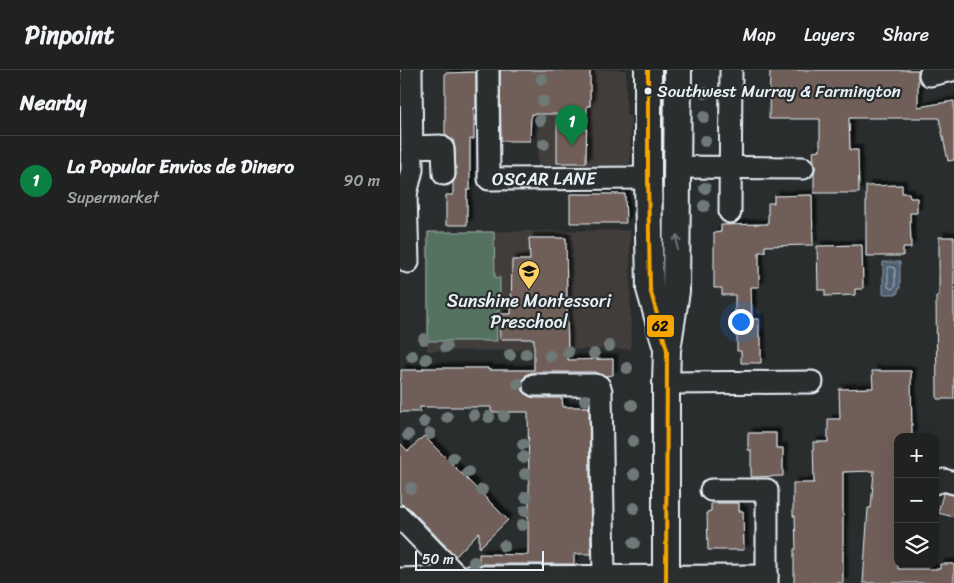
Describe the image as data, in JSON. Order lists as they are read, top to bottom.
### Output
{
  "streets": {
    "street": ["OSCAR LANE"]
  },
  "places": {
    "other": ["Southwest Murray & Farmington"],
    "school or university": ["Sunshine Montessori Preschool"]
  },
  "lines": ["transit line 62"],
  "scale_bar": "50 m",
  "page": {
    "header": "Pinpoint",
    "nav": ["Map", "Layers", "Share"],
    "heading": "Nearby",
    "pins": "1",
    "list": [
      {
        "mark": "1",
        "name": "La Popular Envios de Dinero",
        "note": "Supermarket",
        "value": "90 m"
      }
    ],
    "map_buttons": ["+", "−"],
    "scale": "50 m"
  }
}
